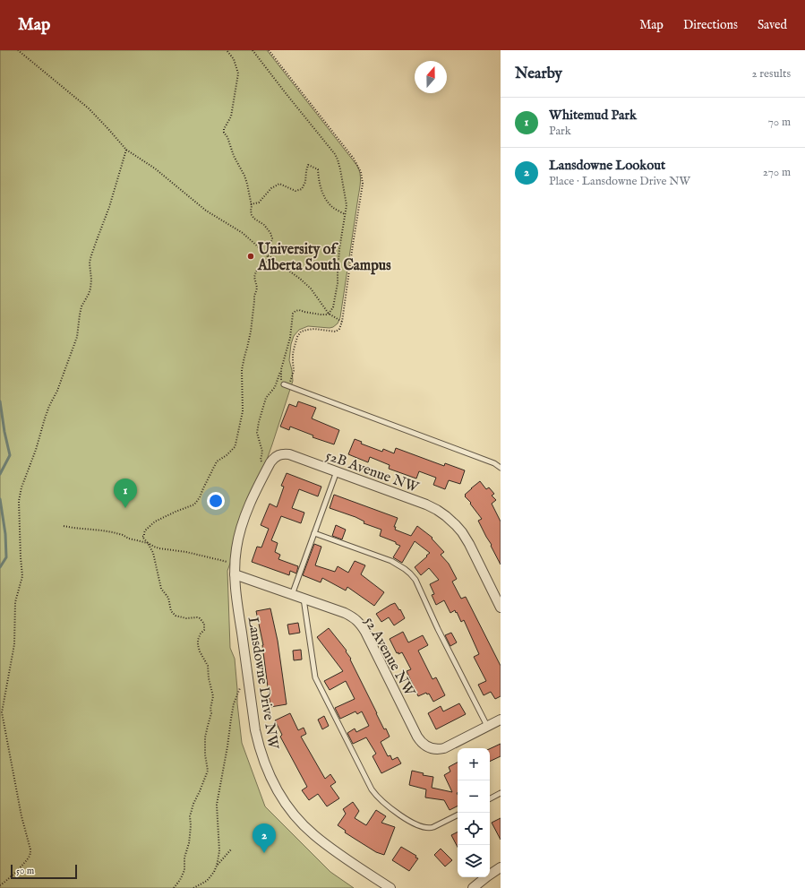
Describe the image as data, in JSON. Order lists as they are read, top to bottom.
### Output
{
  "streets": {
    "street": ["52B Avenue NW", "52 Avenue NW", "Lansdowne Drive NW"]
  },
  "crossings": [
    ["52B Avenue NW", "Lansdowne Drive NW"],
    ["52 Avenue NW", "Lansdowne Drive NW"]
  ],
  "places": ["University of Alberta South Campus"],
  "scale_bar": "50 m",
  "north": "top",
  "page": {
    "header": "Map",
    "nav": ["Map", "Directions", "Saved"],
    "heading": ["Nearby", "2 results"],
    "list": [
      {
        "mark": "1",
        "name": "Whitemud Park",
        "note": "Park",
        "value": "70 m"
      },
      {
        "mark": "2",
        "name": "Lansdowne Lookout",
        "note": "Place · Lansdowne Drive NW",
        "value": "270 m"
      }
    ],
    "pins": ["1", "2"],
    "map_buttons": ["+", "−"],
    "scale": "50 m"
  }
}
